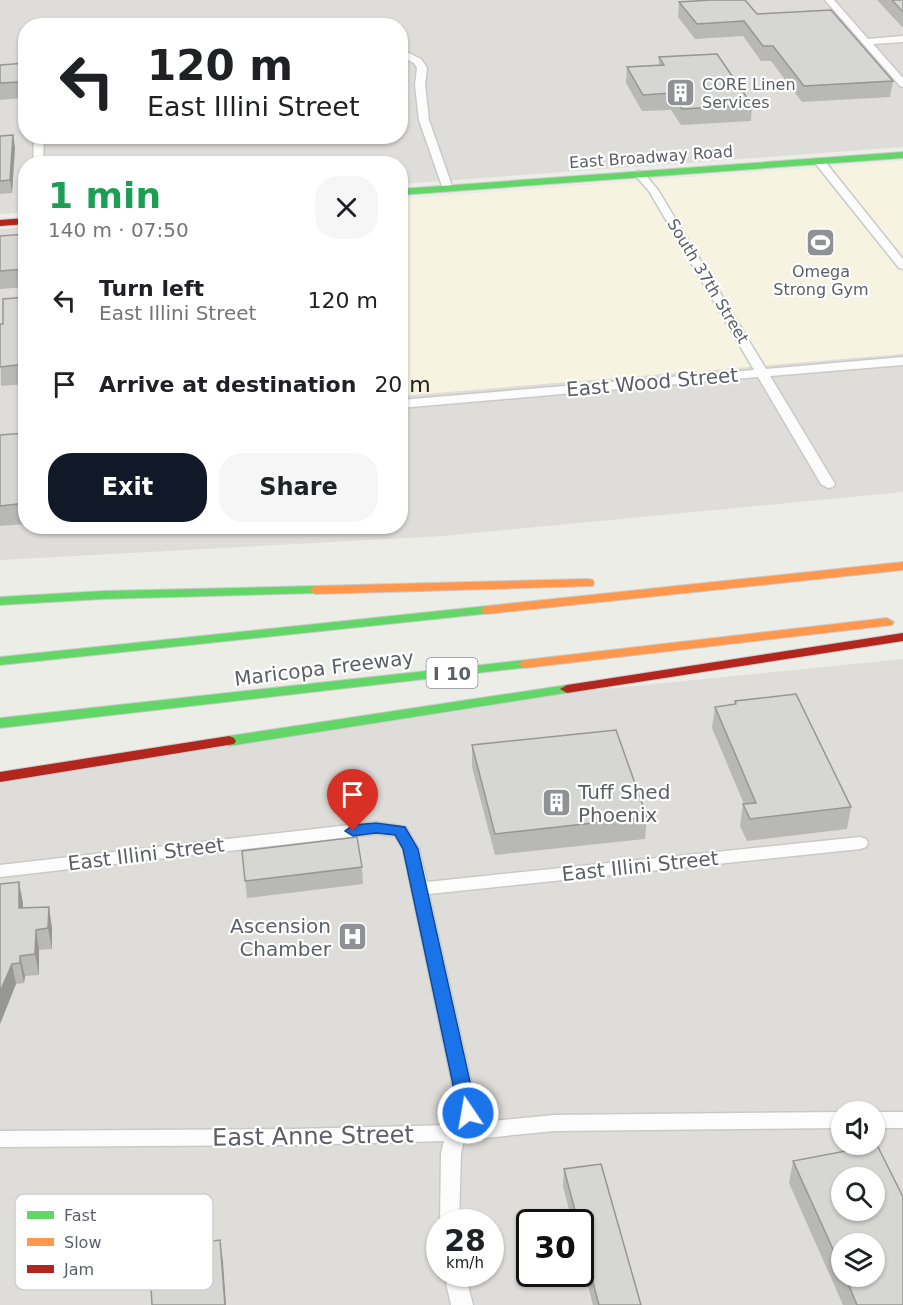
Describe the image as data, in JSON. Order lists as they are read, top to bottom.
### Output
{
  "streets": {
    "main road": ["East Broadway Road", "Maricopa Freeway", "I 10"],
    "street": [
      "South 37th Street",
      "East Wood Street",
      "East Illini Street",
      "East Anne Street"
    ]
  },
  "crossings": [
    ["East Broadway Road", "South 37th Street"],
    ["South 37th Street", "East Wood Street"]
  ],
  "places": {
    "building": ["CORE Linen Services", "Tuff Shed Phoenix"],
    "sports": ["Omega Strong Gym"],
    "hospital": ["Ascension Chamber"]
  },
  "legend": ["Fast", "Slow", "Jam"],
  "page": {
    "turn": ["120 m", "East Illini Street"],
    "heading": ["1 min", "140 m · 07:50"],
    "list": [
      {
        "name": "Turn left",
        "note": "East Illini Street",
        "value": "120 m"
      },
      {
        "name": "Arrive at destination",
        "value": "20 m"
      }
    ],
    "buttons": ["Exit", "Share"],
    "speed": "28 km/h",
    "limit": "30"
  }
}
